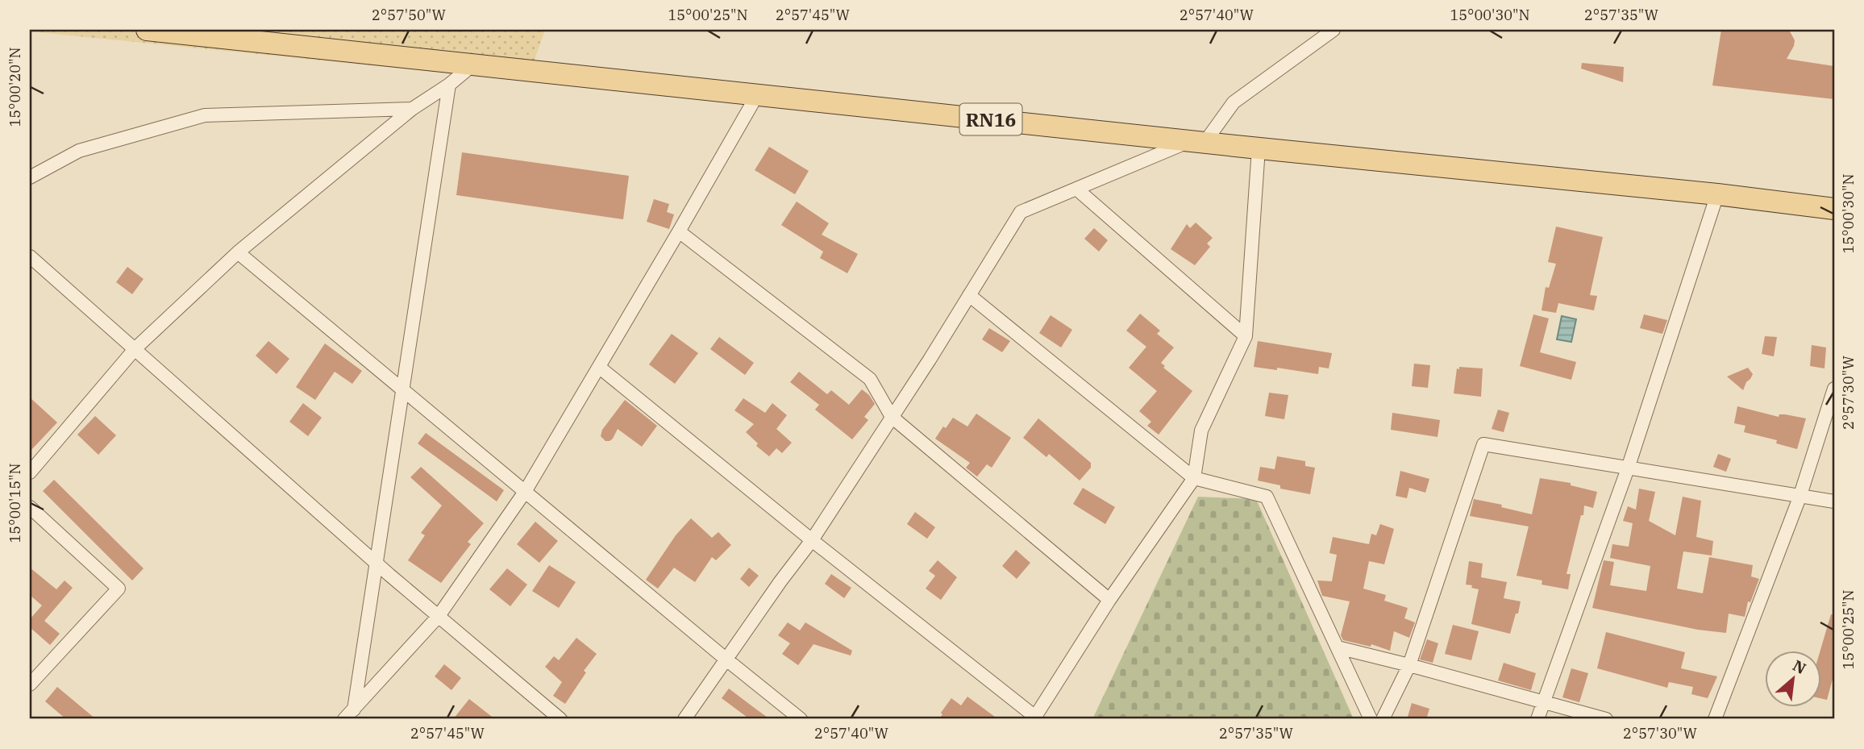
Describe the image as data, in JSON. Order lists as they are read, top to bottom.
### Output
{
  "streets": {
    "main road": ["RN16"]
  },
  "north": "top right",
  "coordinates": [
    "2°57'50\"W",
    "15°00'25\"N",
    "2°57'45\"W",
    "2°57'40\"W",
    "15°00'30\"N",
    "2°57'35\"W",
    "15°00'20\"N",
    "2°57'30\"W",
    "15°00'15\"N"
  ]
}
